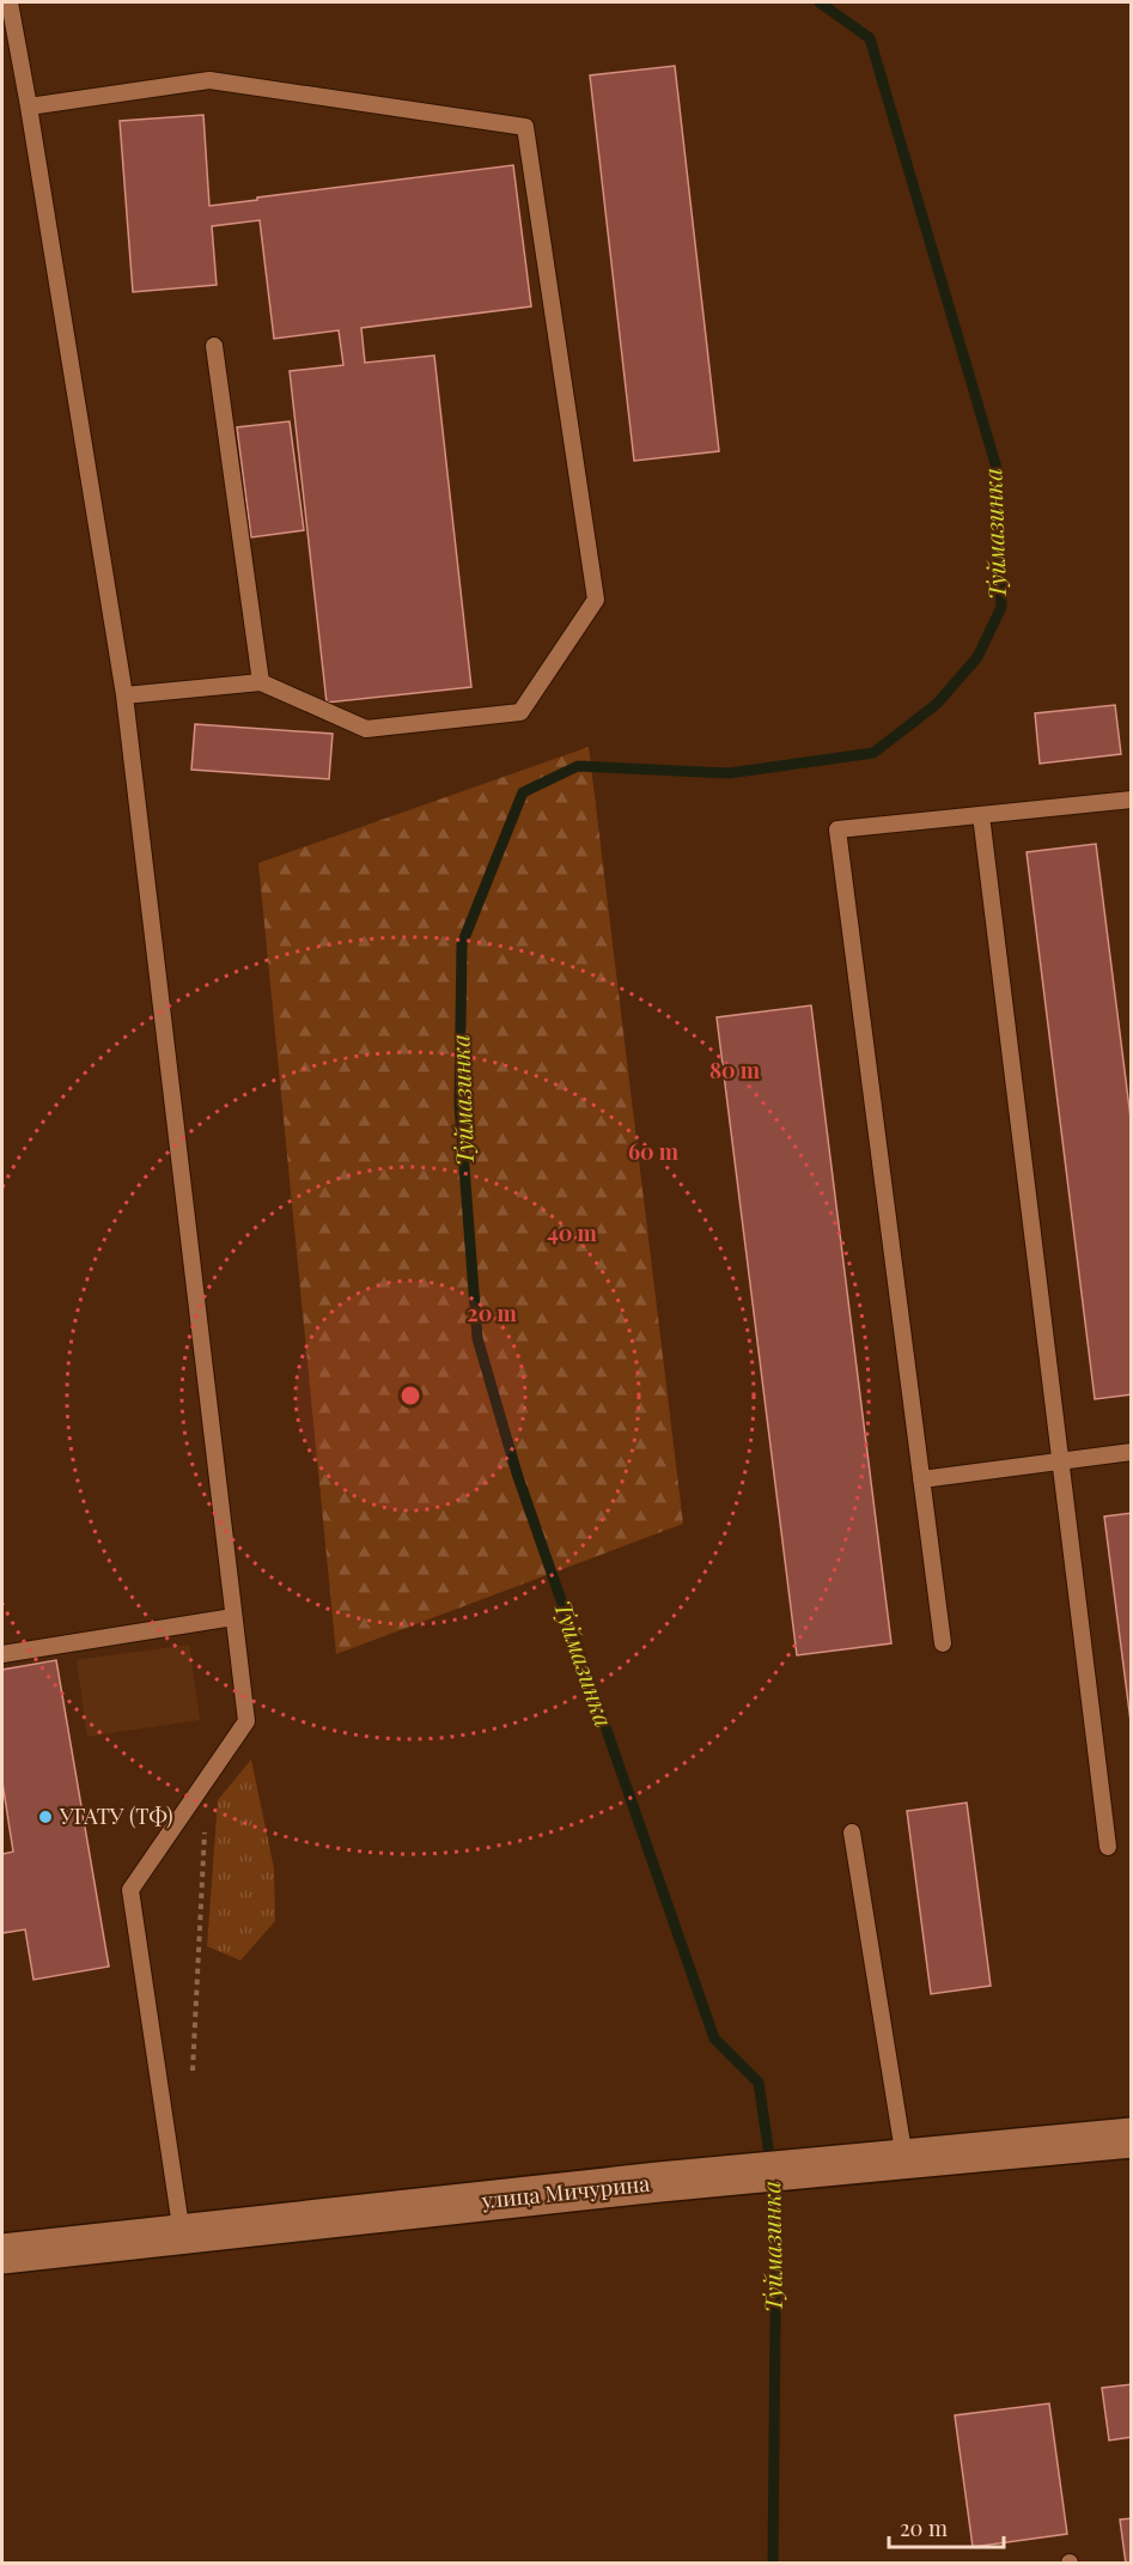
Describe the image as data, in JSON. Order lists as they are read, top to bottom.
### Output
{
  "streets": {
    "street": ["улица Мичурина"]
  },
  "water": ["Туймазинка"],
  "places": ["УГАТУ (ТФ)"],
  "scale_bar": "20 m",
  "rings": [
    "80 m",
    "60 m",
    "40 m",
    "20 m"
  ]
}
